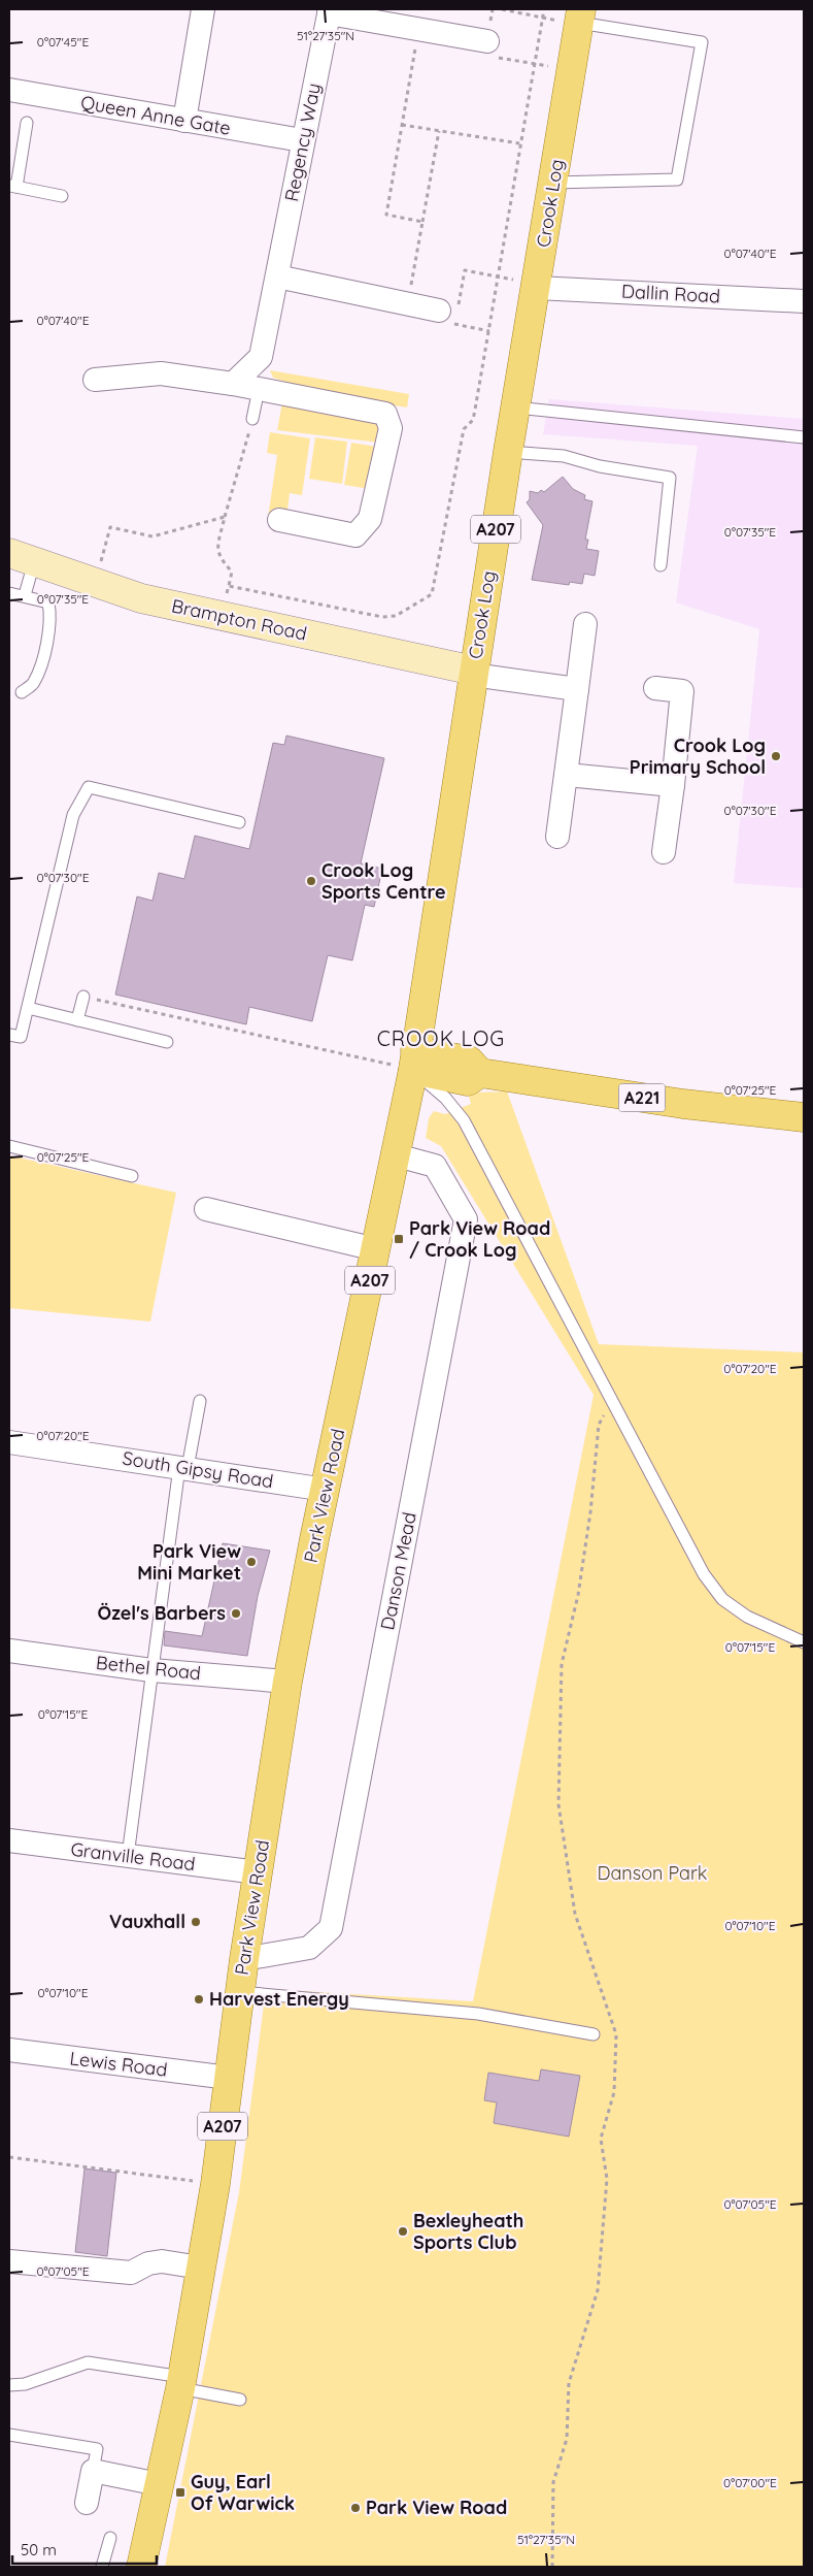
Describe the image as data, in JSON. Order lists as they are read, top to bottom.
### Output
{
  "streets": {
    "main road": [
      "Crook Log",
      "A207",
      "A221",
      "Park View Road"
    ],
    "street": [
      "Queen Anne Gate",
      "Regency Way",
      "Dallin Road",
      "Brampton Road",
      "South Gipsy Road",
      "Danson Mead",
      "Bethel Road",
      "Granville Road",
      "Lewis Road"
    ]
  },
  "crossings": [
    ["Queen Anne Gate", "Regency Way"],
    ["Crook Log", "Dallin Road"],
    ["Crook Log", "Brampton Road"],
    ["Crook Log", "A221"],
    ["Crook Log", "Park View Road"],
    ["A221", "Park View Road"],
    ["South Gipsy Road", "Park View Road"],
    ["Park View Road", "Danson Mead"],
    ["Park View Road", "Bethel Road"],
    ["Park View Road", "Granville Road"],
    ["Park View Road", "Lewis Road"]
  ],
  "districts": ["CROOK LOG"],
  "parks": ["Danson Park"],
  "places": {
    "other": [
      "Crook Log Primary School",
      "Crook Log Sports Centre",
      "Park View Mini Market",
      "Özel's Barbers",
      "Vauxhall",
      "Harvest Energy",
      "Bexleyheath Sports Club",
      "Park View Road"
    ],
    "transit": ["Park View Road / Crook Log", "Guy, Earl Of Warwick"]
  },
  "scale_bar": "50 m",
  "coordinates": [
    "51°27'35\"N",
    "0°07'45\"E",
    "0°07'40\"E",
    "0°07'35\"E",
    "0°07'30\"E",
    "0°07'25\"E",
    "0°07'20\"E",
    "0°07'15\"E",
    "0°07'10\"E",
    "0°07'05\"E",
    "0°07'00\"E"
  ]
}
